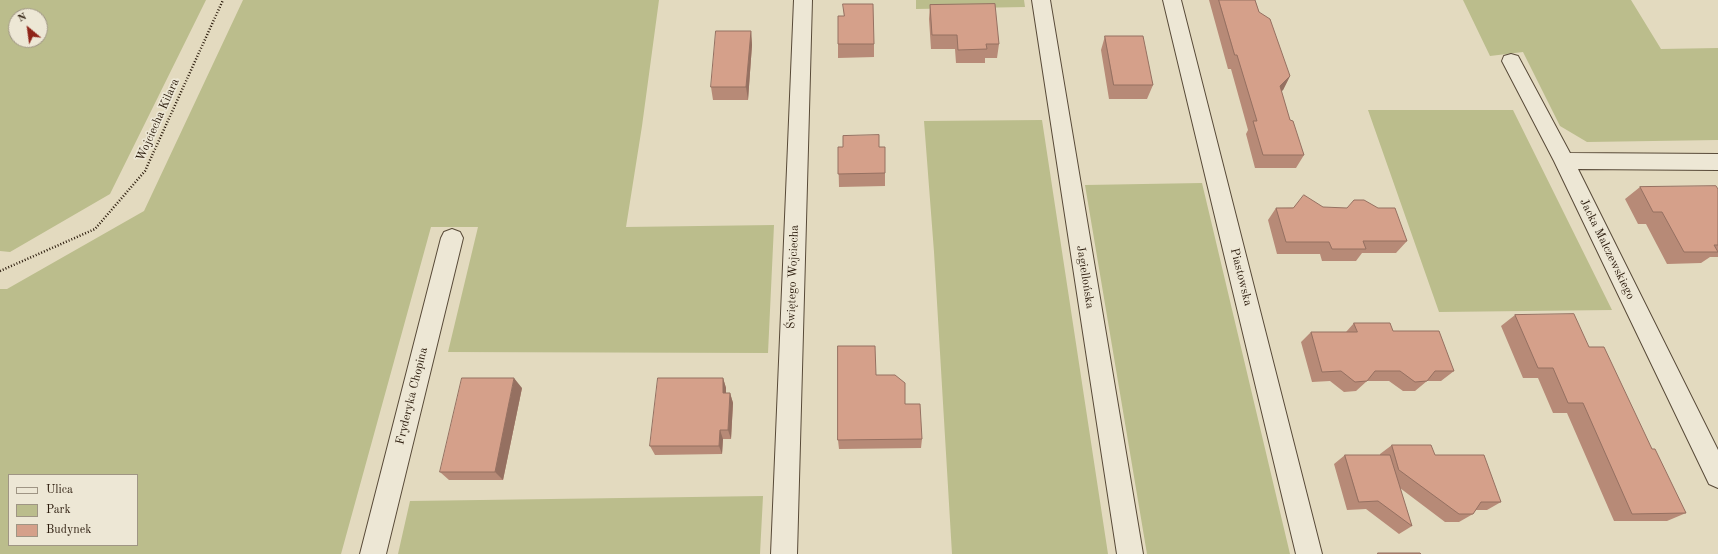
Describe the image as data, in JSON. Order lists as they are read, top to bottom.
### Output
{
  "streets": {
    "street": [
      "Jacka Malczewskiego",
      "Świętego Wojciecha",
      "Jagiellońska",
      "Piastowska",
      "Fryderyka Chopina"
    ],
    "path": ["Wojciecha Kilara"]
  },
  "legend": ["Ulica", "Park", "Budynek"],
  "north": "top left"
}
